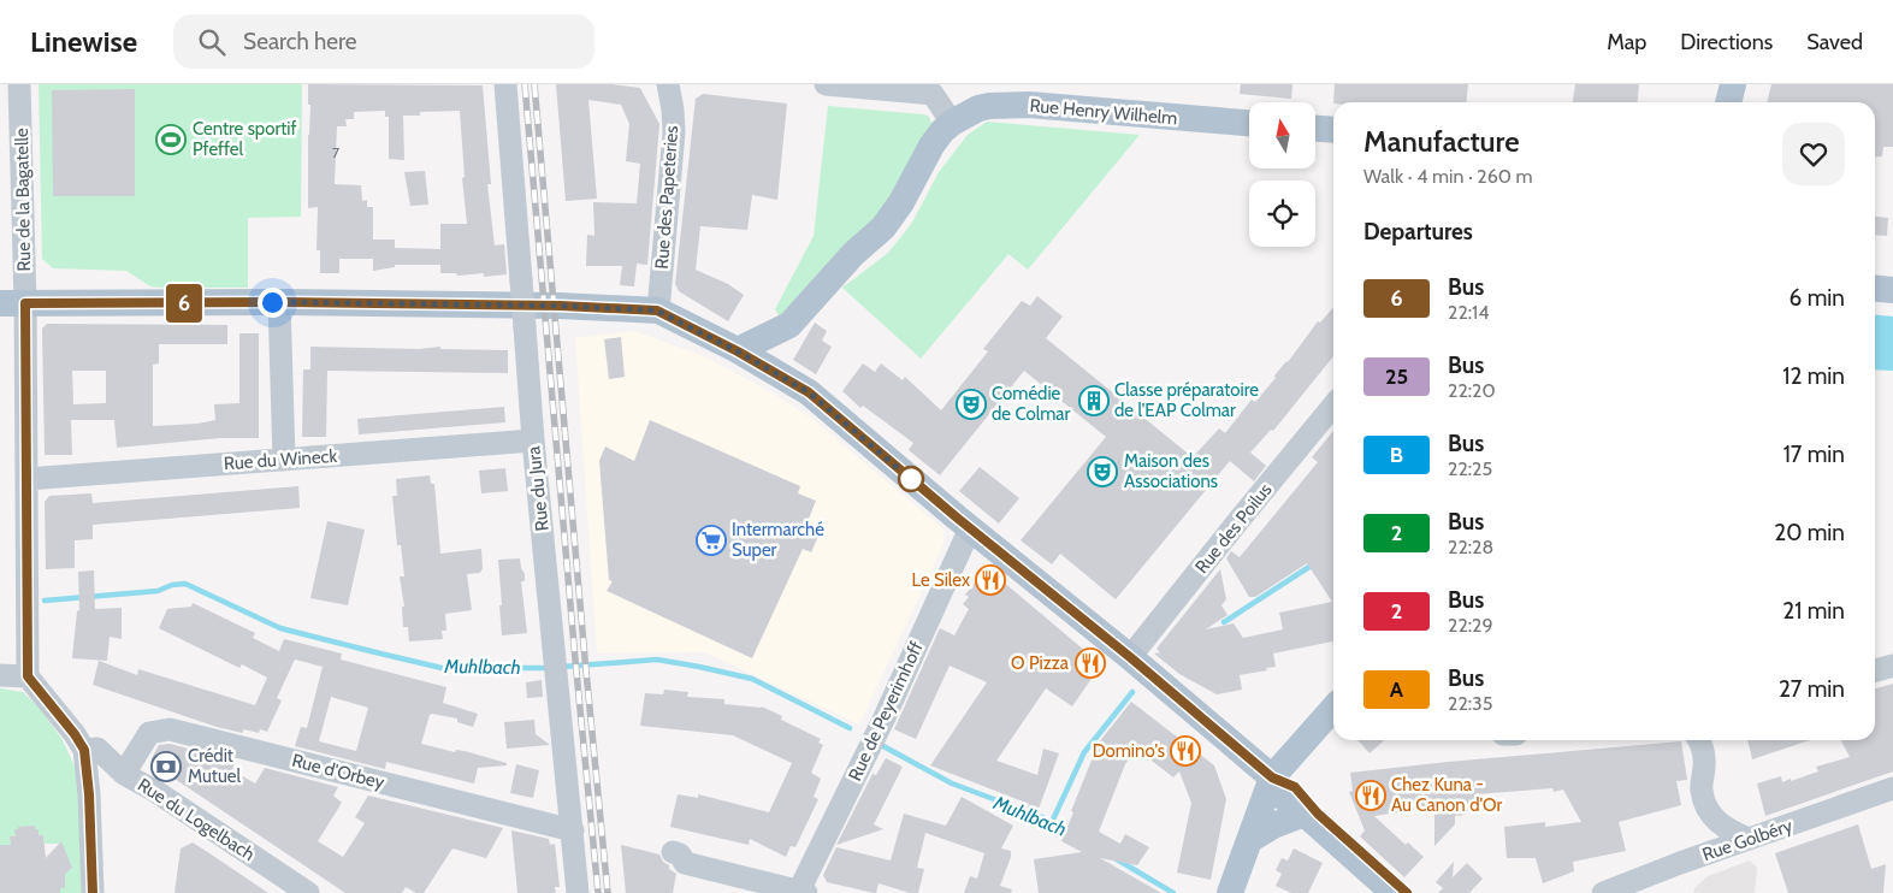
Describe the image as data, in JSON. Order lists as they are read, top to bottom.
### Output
{
  "streets": {
    "main road": ["Rue Henry Wilhelm"],
    "street": [
      "Rue des Papeteries",
      "Rue de la Bagatelle",
      "Rue du Wineck",
      "Rue du Jura",
      "Rue des Poilus",
      "Rue de Peyerimhoff",
      "Rue d'Orbey",
      "Rue du Logelbach",
      "Rue Golbéry"
    ]
  },
  "crossings": [
    ["Rue de la Bagatelle", "Rue du Wineck"],
    ["Rue du Wineck", "Rue du Jura"],
    ["Rue du Jura", "Rue d'Orbey"],
    ["Rue d'Orbey", "Rue du Logelbach"]
  ],
  "water": ["Muhlbach"],
  "places": {
    "sports": ["Centre sportif Pfeffel"],
    "building": ["Classe préparatoire de l'EAP Colmar"],
    "theatre": ["Comédie de Colmar", "Maison des Associations"],
    "supermarket": ["Intermarché Super"],
    "restaurant": [
      "Le Silex",
      "O Pizza",
      "Domino's",
      "Chez Kuna - Au Canon d'Or"
    ],
    "bank": ["Crédit Mutuel"]
  },
  "lines": ["bus line 6"],
  "house_numbers": ["7"],
  "north": "top",
  "page": {
    "header": "Linewise",
    "search": "Search here",
    "nav": ["Map", "Directions", "Saved"],
    "on_map": "6",
    "heading": [
      ["Manufacture", "Walk · 4 min · 260 m"],
      "Departures"
    ],
    "list": [
      {
        "mark": "6",
        "name": "Bus",
        "note": "22:14",
        "value": "6 min"
      },
      {
        "mark": "25",
        "name": "Bus",
        "note": "22:20",
        "value": "12 min"
      },
      {
        "mark": "B",
        "name": "Bus",
        "note": "22:25",
        "value": "17 min"
      },
      {
        "mark": "2",
        "name": "Bus",
        "note": "22:28",
        "value": "20 min"
      },
      {
        "mark": "2",
        "name": "Bus",
        "note": "22:29",
        "value": "21 min"
      },
      {
        "mark": "A",
        "name": "Bus",
        "note": "22:35",
        "value": "27 min"
      }
    ]
  }
}
